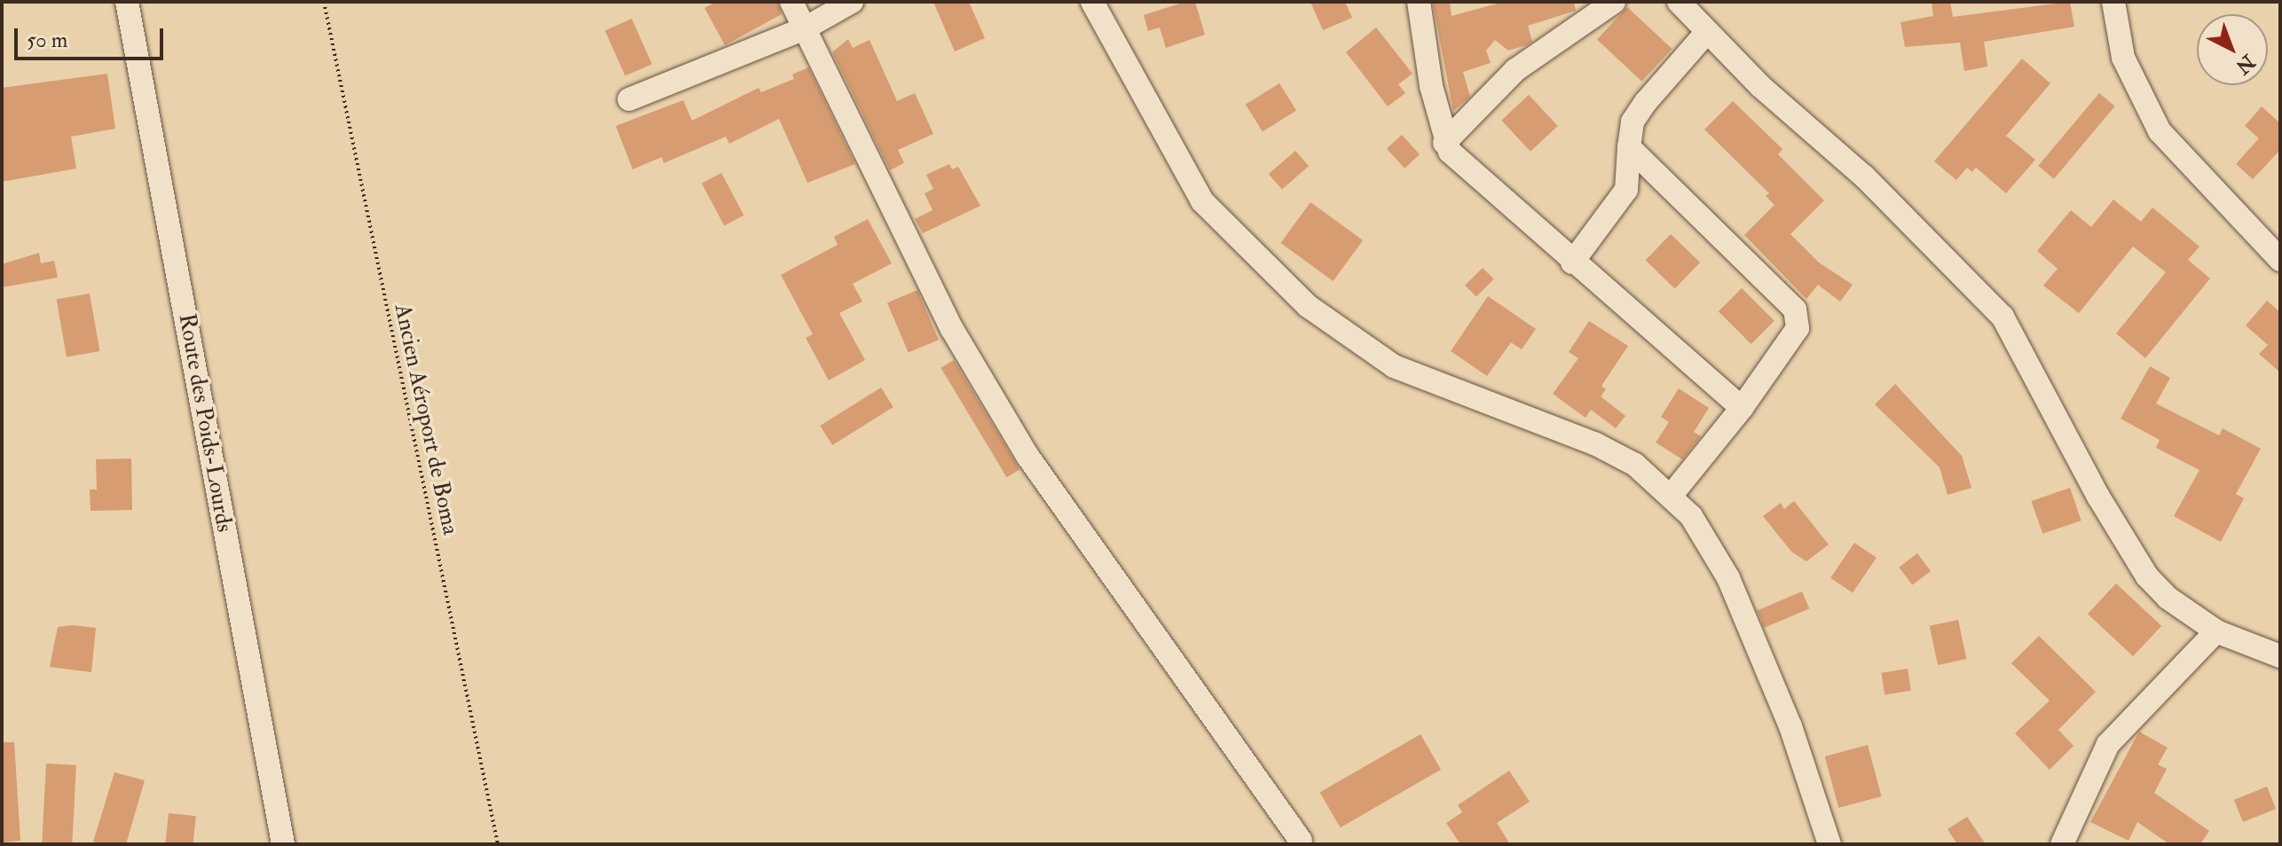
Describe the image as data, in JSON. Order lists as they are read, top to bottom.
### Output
{
  "streets": {
    "street": ["Route des Poids-Lourds"],
    "path": ["Ancien Aéroport de Boma"]
  },
  "scale_bar": "50 m",
  "north": "bottom right"
}
